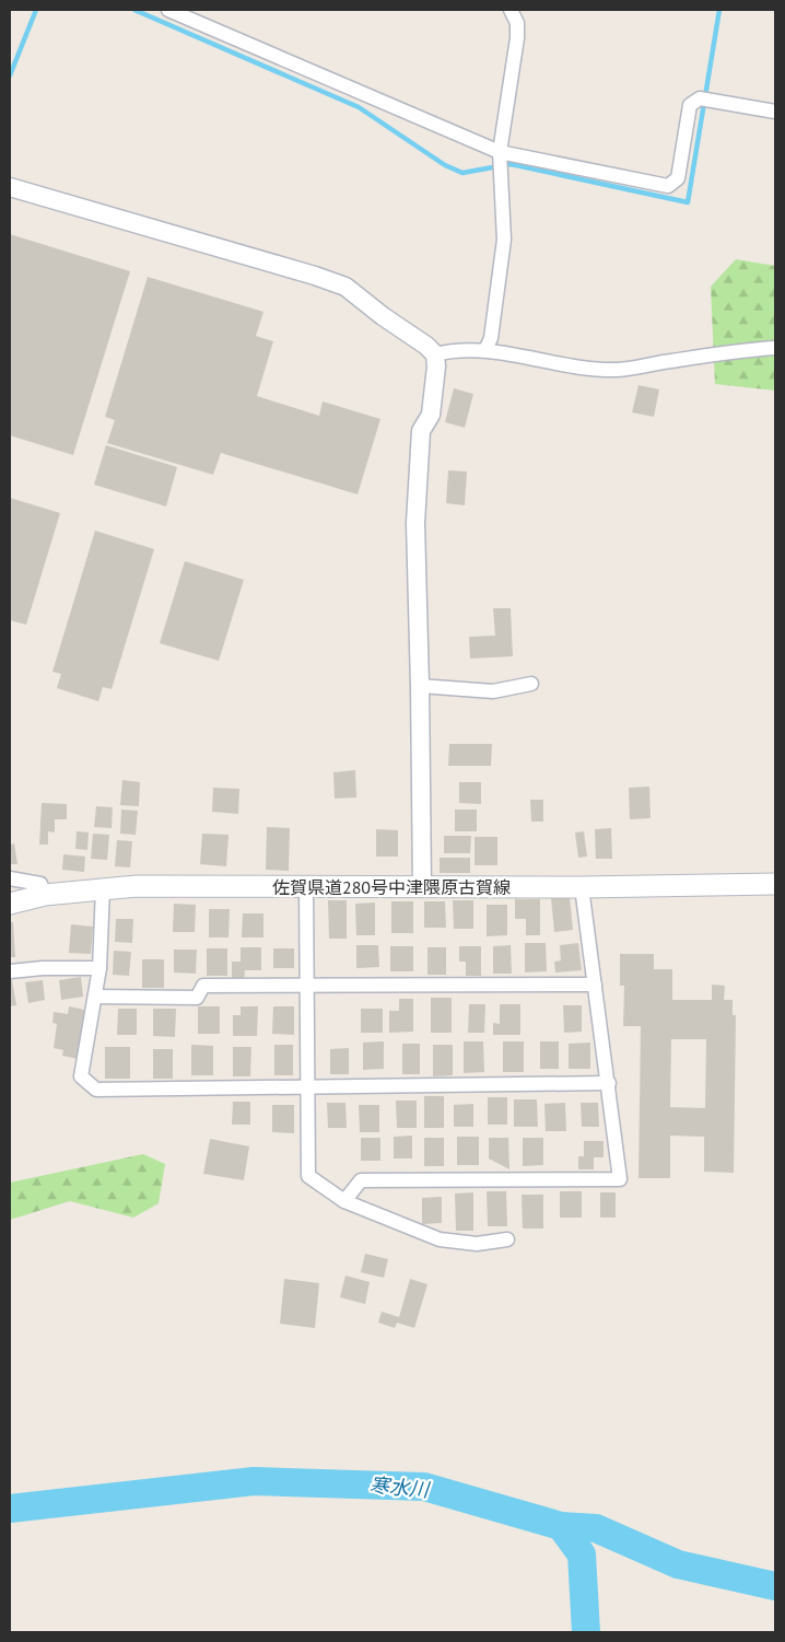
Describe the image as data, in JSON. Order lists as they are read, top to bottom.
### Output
{
  "streets": {
    "main road": ["佐賀県道280号中津隈原古賀線"]
  },
  "water": ["寒水川"]
}
